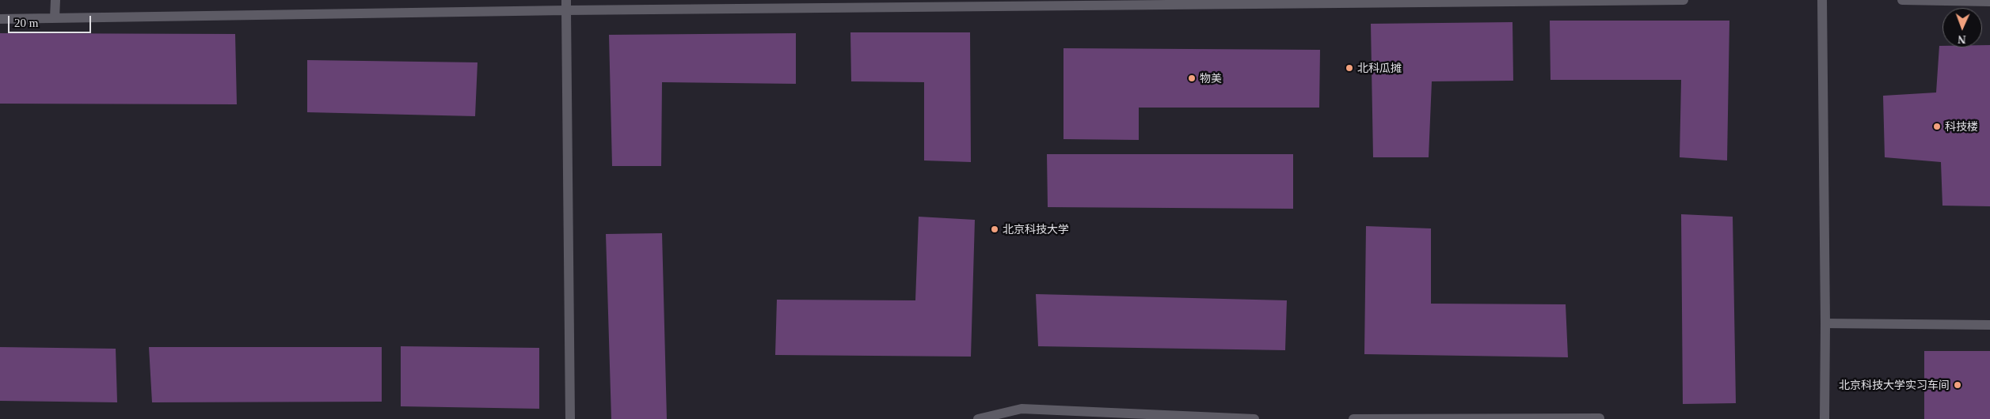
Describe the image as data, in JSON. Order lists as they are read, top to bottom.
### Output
{
  "places": [
    "北科瓜摊",
    "物美",
    "科技楼",
    "北京科技大学",
    "北京科技大学实习车间"
  ],
  "scale_bar": "20 m",
  "north": "bottom"
}
